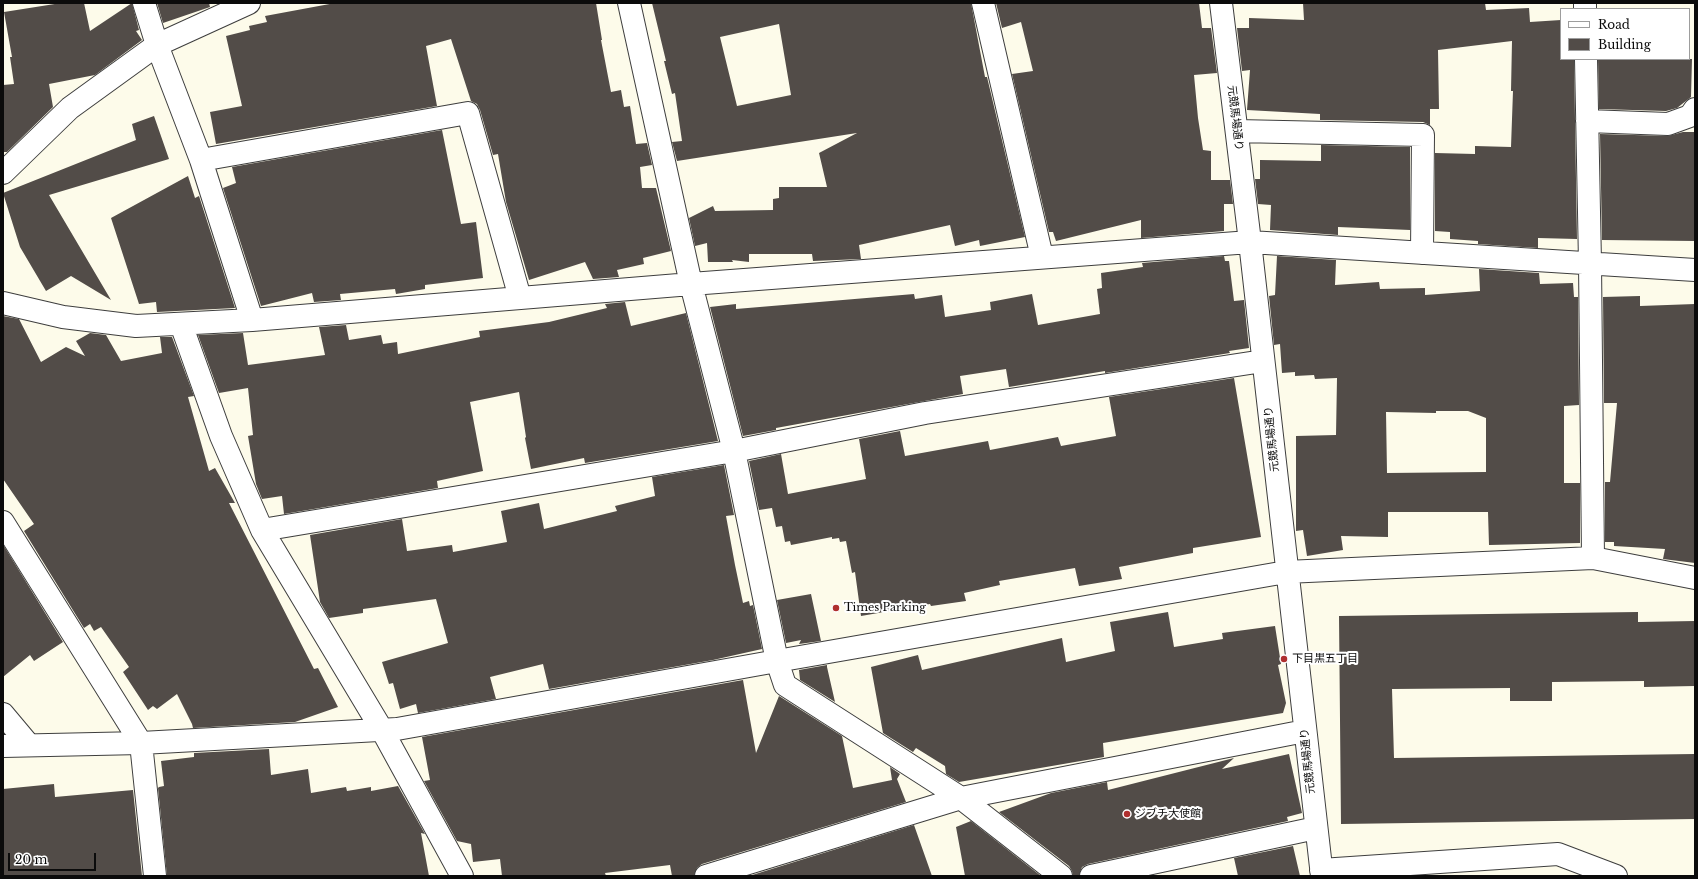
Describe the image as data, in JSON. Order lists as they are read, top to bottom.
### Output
{
  "streets": {
    "street": ["元競馬場通り"]
  },
  "places": ["Times Parking", "下目黒五丁目", "ジブチ大使館"],
  "legend": ["Road", "Building"],
  "scale_bar": "20 m"
}
